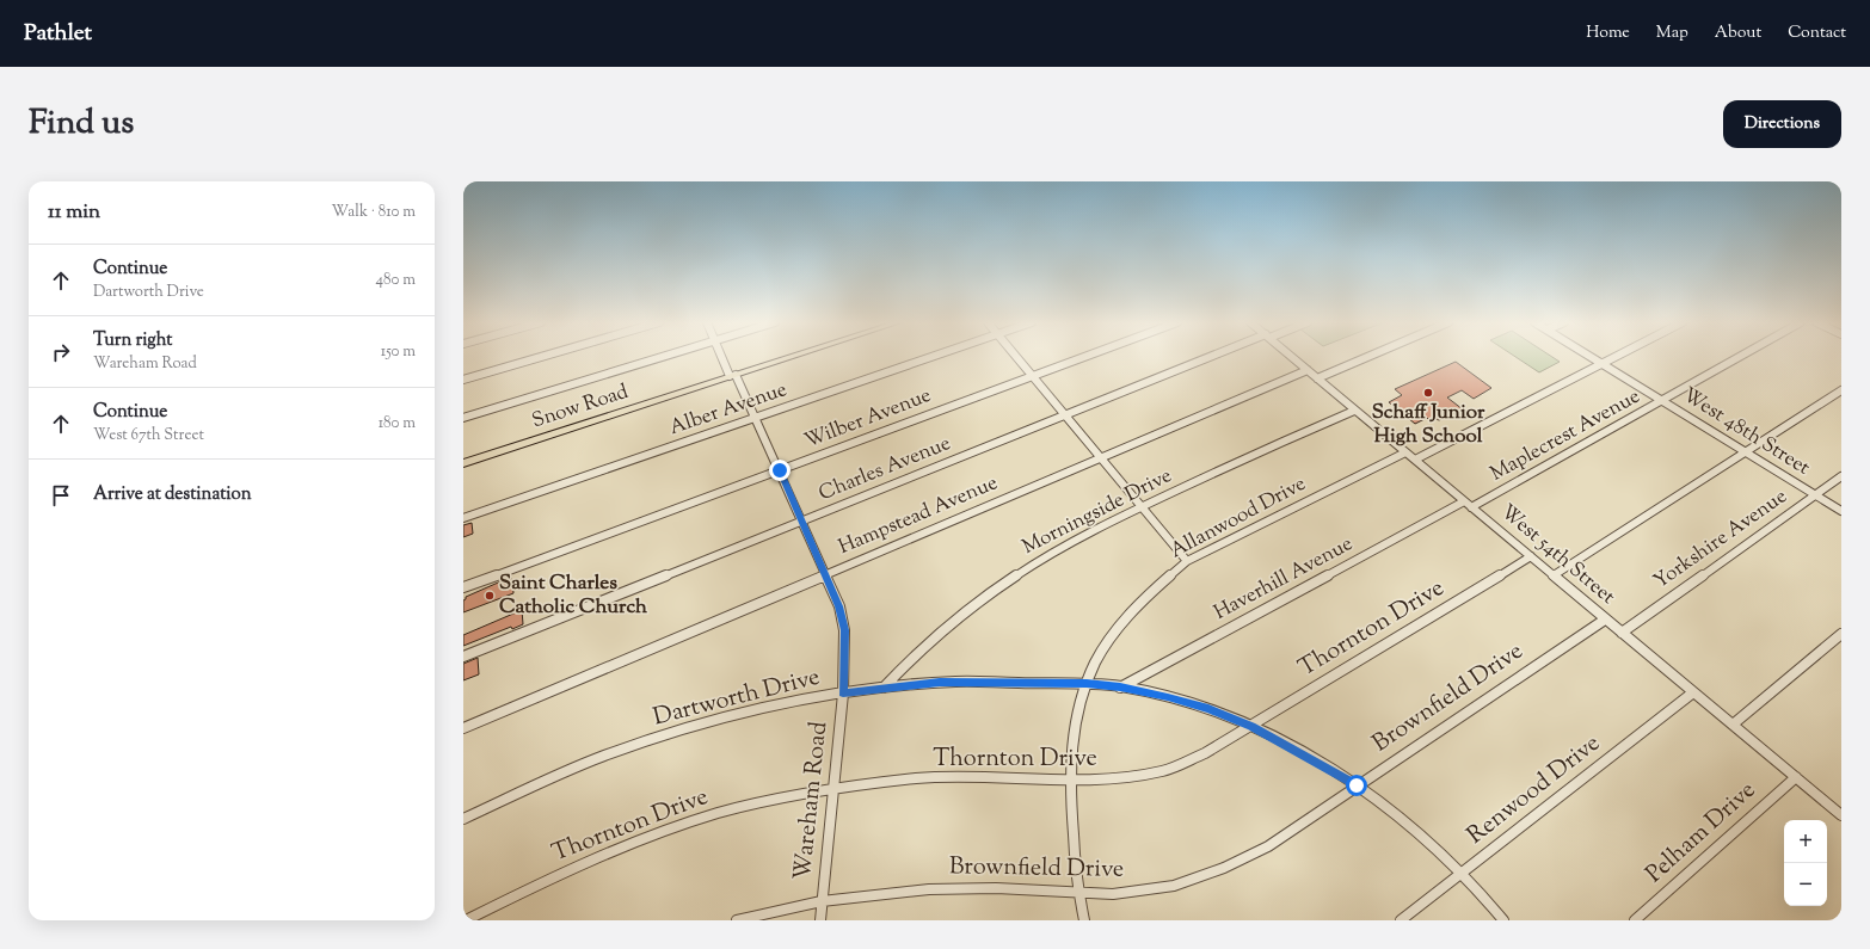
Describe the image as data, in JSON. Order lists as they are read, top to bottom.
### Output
{
  "streets": {
    "main road": ["Snow Road"],
    "street": [
      "Alber Avenue",
      "Wilber Avenue",
      "West 48th Street",
      "Maplecrest Avenue",
      "Charles Avenue",
      "Morningside Drive",
      "Hampstead Avenue",
      "Allanwood Drive",
      "Yorkshire Avenue",
      "West 54th Street",
      "Haverhill Avenue",
      "Thornton Drive",
      "Dartworth Drive",
      "Brownfield Drive",
      "Renwood Drive",
      "Wareham Road",
      "Pelham Drive"
    ]
  },
  "crossings": [
    ["Snow Road", "Wareham Road"],
    ["Alber Avenue", "Wareham Road"],
    ["Wilber Avenue", "Wareham Road"],
    ["West 48th Street", "Maplecrest Avenue"],
    ["West 48th Street", "Yorkshire Avenue"],
    ["Maplecrest Avenue", "West 54th Street"],
    ["Maplecrest Avenue", "Haverhill Avenue"],
    ["Charles Avenue", "Wareham Road"],
    ["Morningside Drive", "West 54th Street"],
    ["Morningside Drive", "Dartworth Drive"],
    ["Hampstead Avenue", "West 54th Street"],
    ["Hampstead Avenue", "Wareham Road"],
    ["Allanwood Drive", "West 54th Street"],
    ["Allanwood Drive", "Thornton Drive"],
    ["Allanwood Drive", "Dartworth Drive"],
    ["Allanwood Drive", "Brownfield Drive"],
    ["Yorkshire Avenue", "West 54th Street"],
    ["West 54th Street", "Haverhill Avenue"],
    ["West 54th Street", "Thornton Drive"],
    ["West 54th Street", "Brownfield Drive"],
    ["West 54th Street", "Renwood Drive"],
    ["West 54th Street", "Pelham Drive"],
    ["Haverhill Avenue", "Dartworth Drive"],
    ["Thornton Drive", "Dartworth Drive"],
    ["Thornton Drive", "Wareham Road"],
    ["Dartworth Drive", "Brownfield Drive"],
    ["Dartworth Drive", "Renwood Drive"],
    ["Dartworth Drive", "Wareham Road"],
    ["Brownfield Drive", "Wareham Road"]
  ],
  "places": ["Schaff Junior High School", "Saint Charles Catholic Church"],
  "page": {
    "header": "Pathlet",
    "nav": [
      "Home",
      "Map",
      "About",
      "Contact"
    ],
    "title": "Find us",
    "buttons": "Directions",
    "heading": ["11 min", "Walk · 810 m"],
    "list": [
      ["Continue", "Dartworth Drive", "480 m"],
      ["Turn right", "Wareham Road", "150 m"],
      ["Continue", "West 67th Street", "180 m"],
      "Arrive at destination"
    ],
    "map_buttons": ["+", "−"]
  }
}
